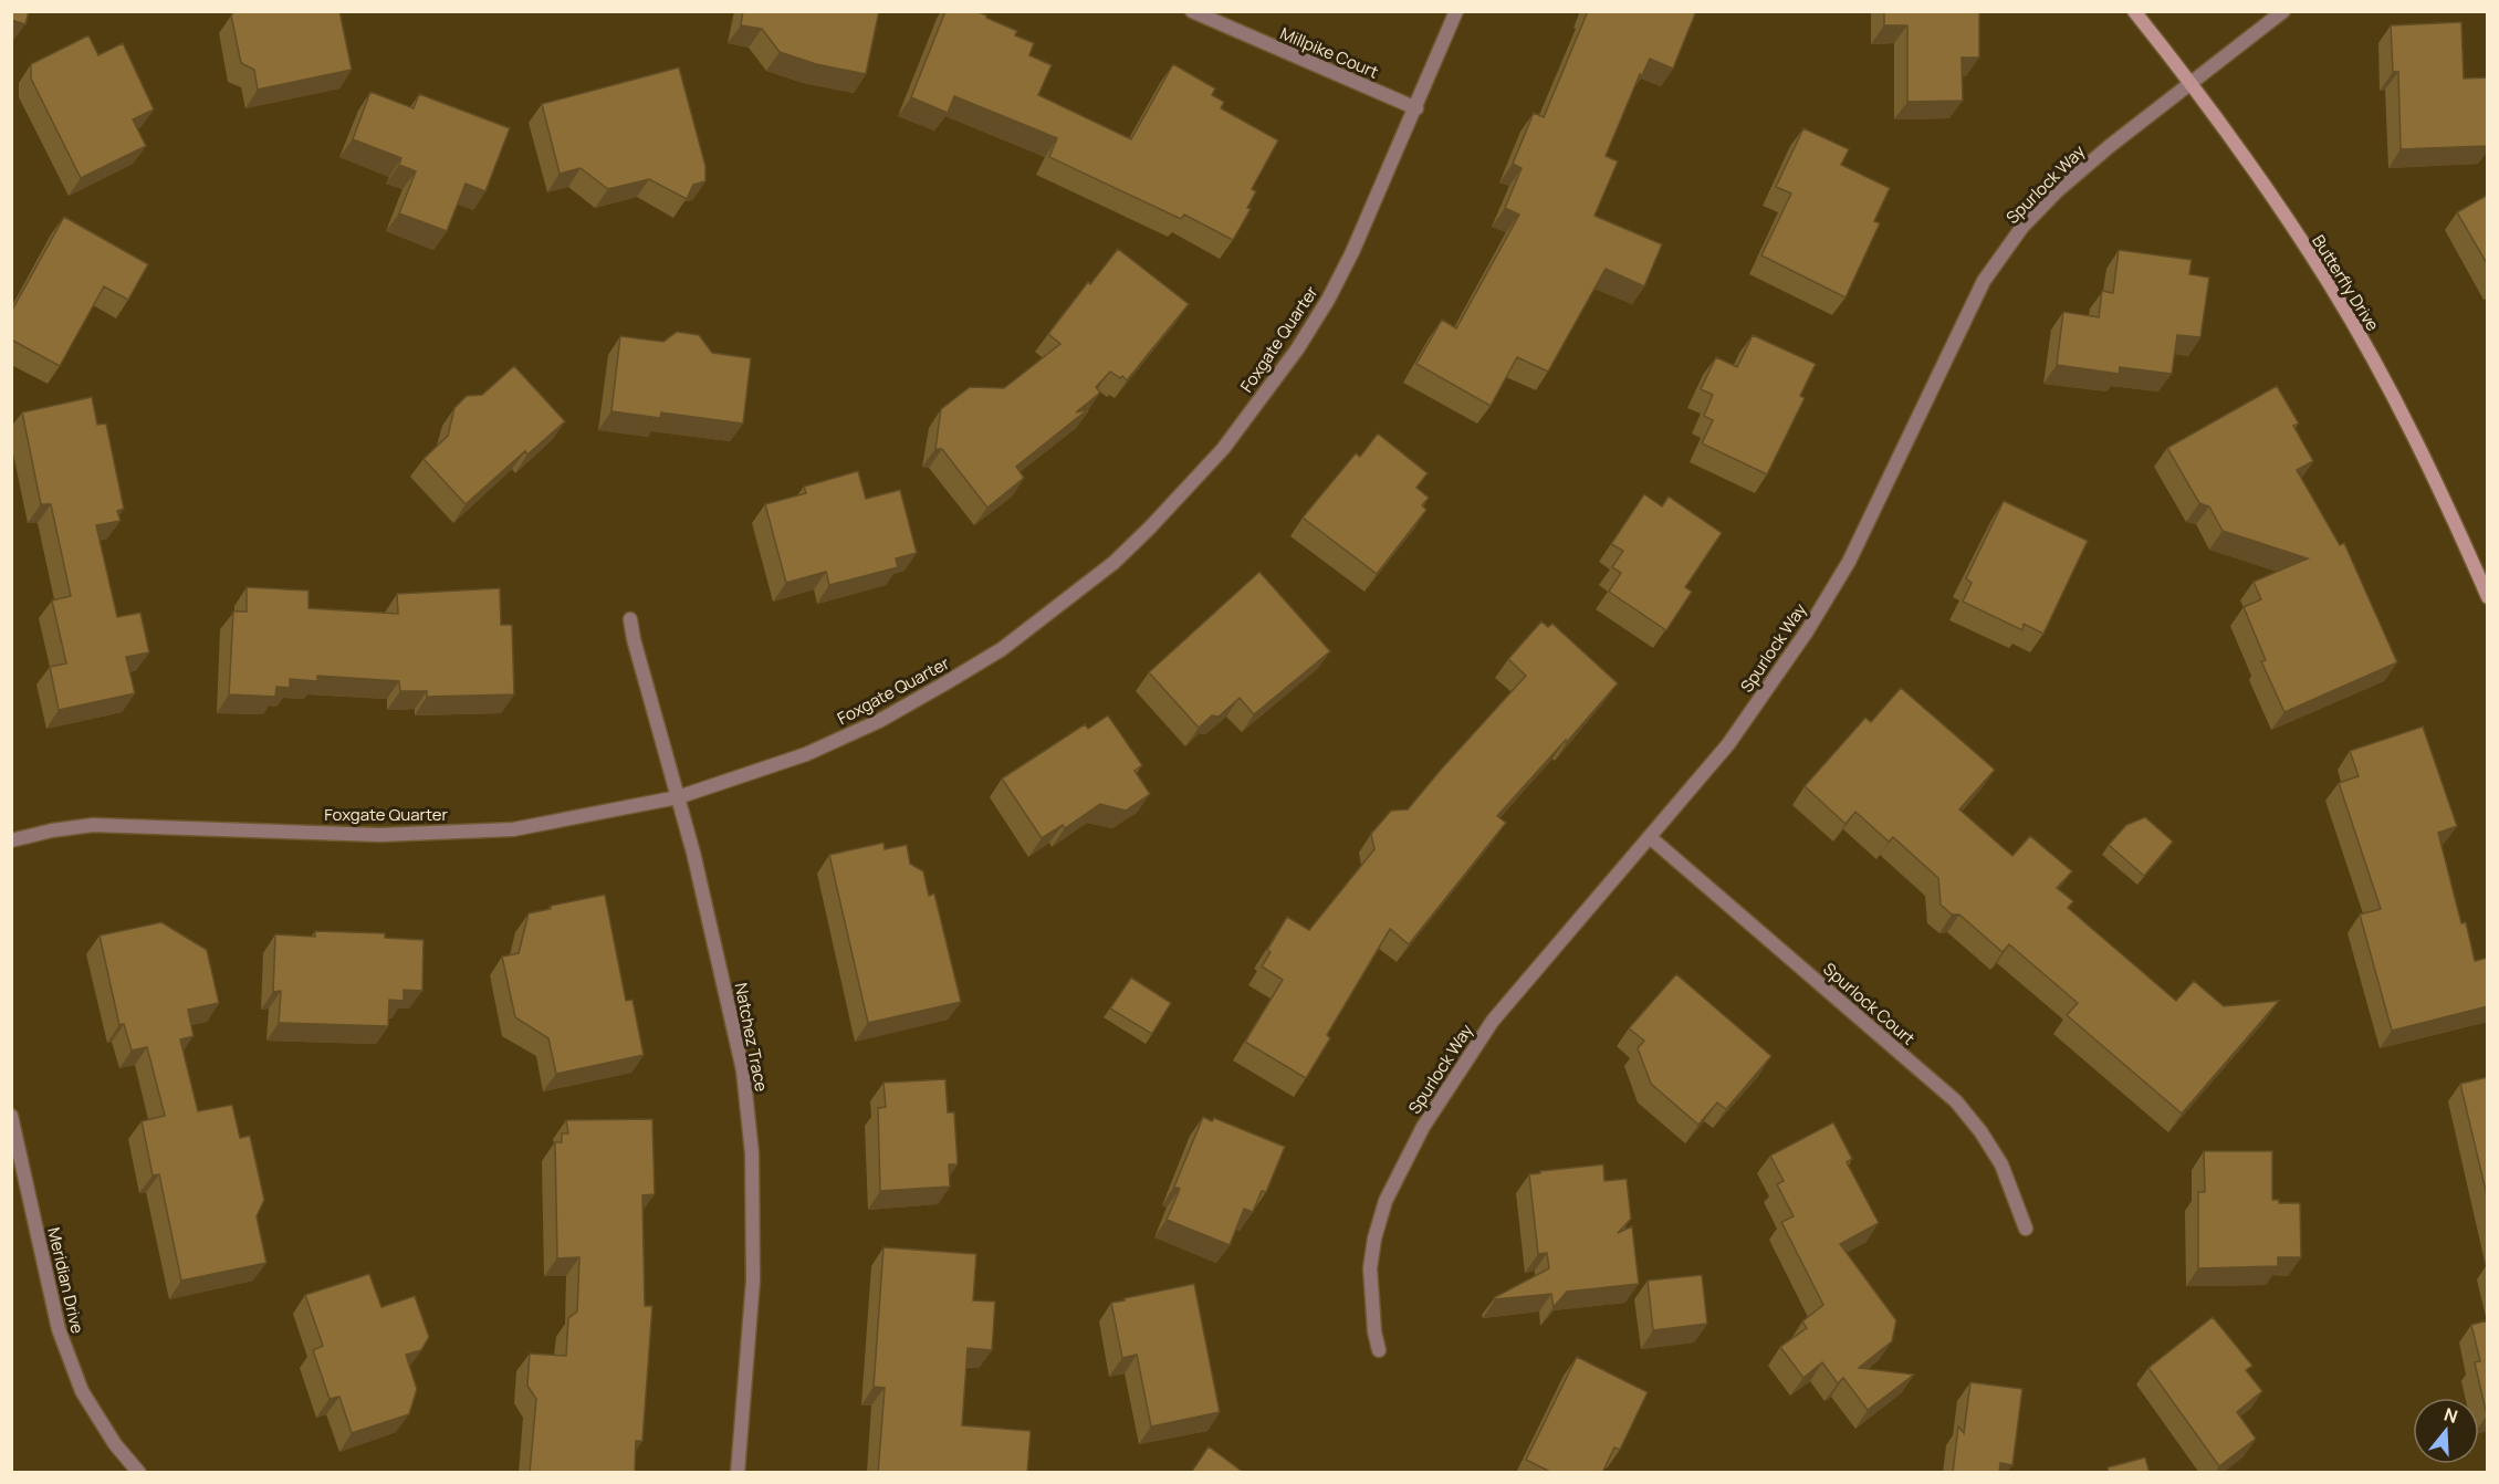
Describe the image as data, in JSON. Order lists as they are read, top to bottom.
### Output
{
  "streets": {
    "street": [
      "Millpike Court",
      "Spurlock Way",
      "Butterfly Drive",
      "Foxgate Quarter",
      "Spurlock Court",
      "Natchez Trace",
      "Meridian Drive"
    ]
  },
  "crossings": [
    ["Millpike Court", "Foxgate Quarter"],
    ["Spurlock Way", "Butterfly Drive"],
    ["Spurlock Way", "Spurlock Court"],
    ["Foxgate Quarter", "Natchez Trace"]
  ],
  "north": "top"
}
